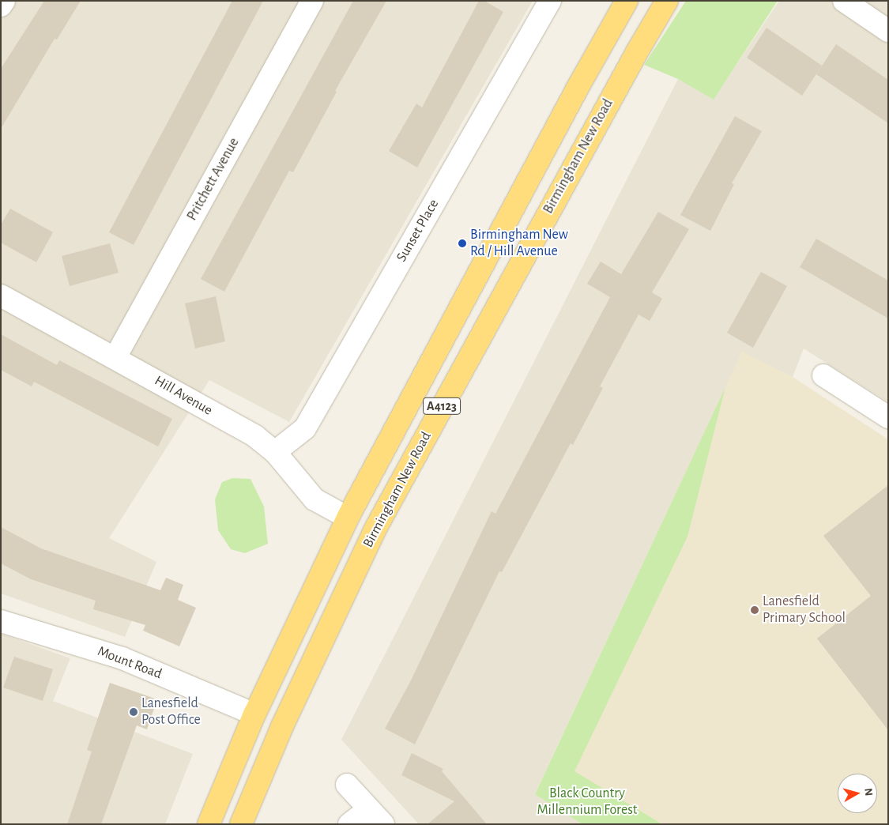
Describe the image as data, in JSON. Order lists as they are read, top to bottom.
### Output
{
  "streets": {
    "highway": ["Birmingham New Road", "A4123"],
    "street": [
      "Pritchett Avenue",
      "Sunset Place",
      "Hill Avenue",
      "Mount Road"
    ]
  },
  "crossings": [
    ["Pritchett Avenue", "Hill Avenue"],
    ["Sunset Place", "Hill Avenue"],
    ["Hill Avenue", "A4123"],
    ["A4123", "Mount Road"]
  ],
  "parks": ["Black Country Millennium Forest"],
  "places": ["Birmingham New Rd / Hill Avenue", "Lanesfield Primary School", "Lanesfield Post Office"],
  "north": "right"
}
